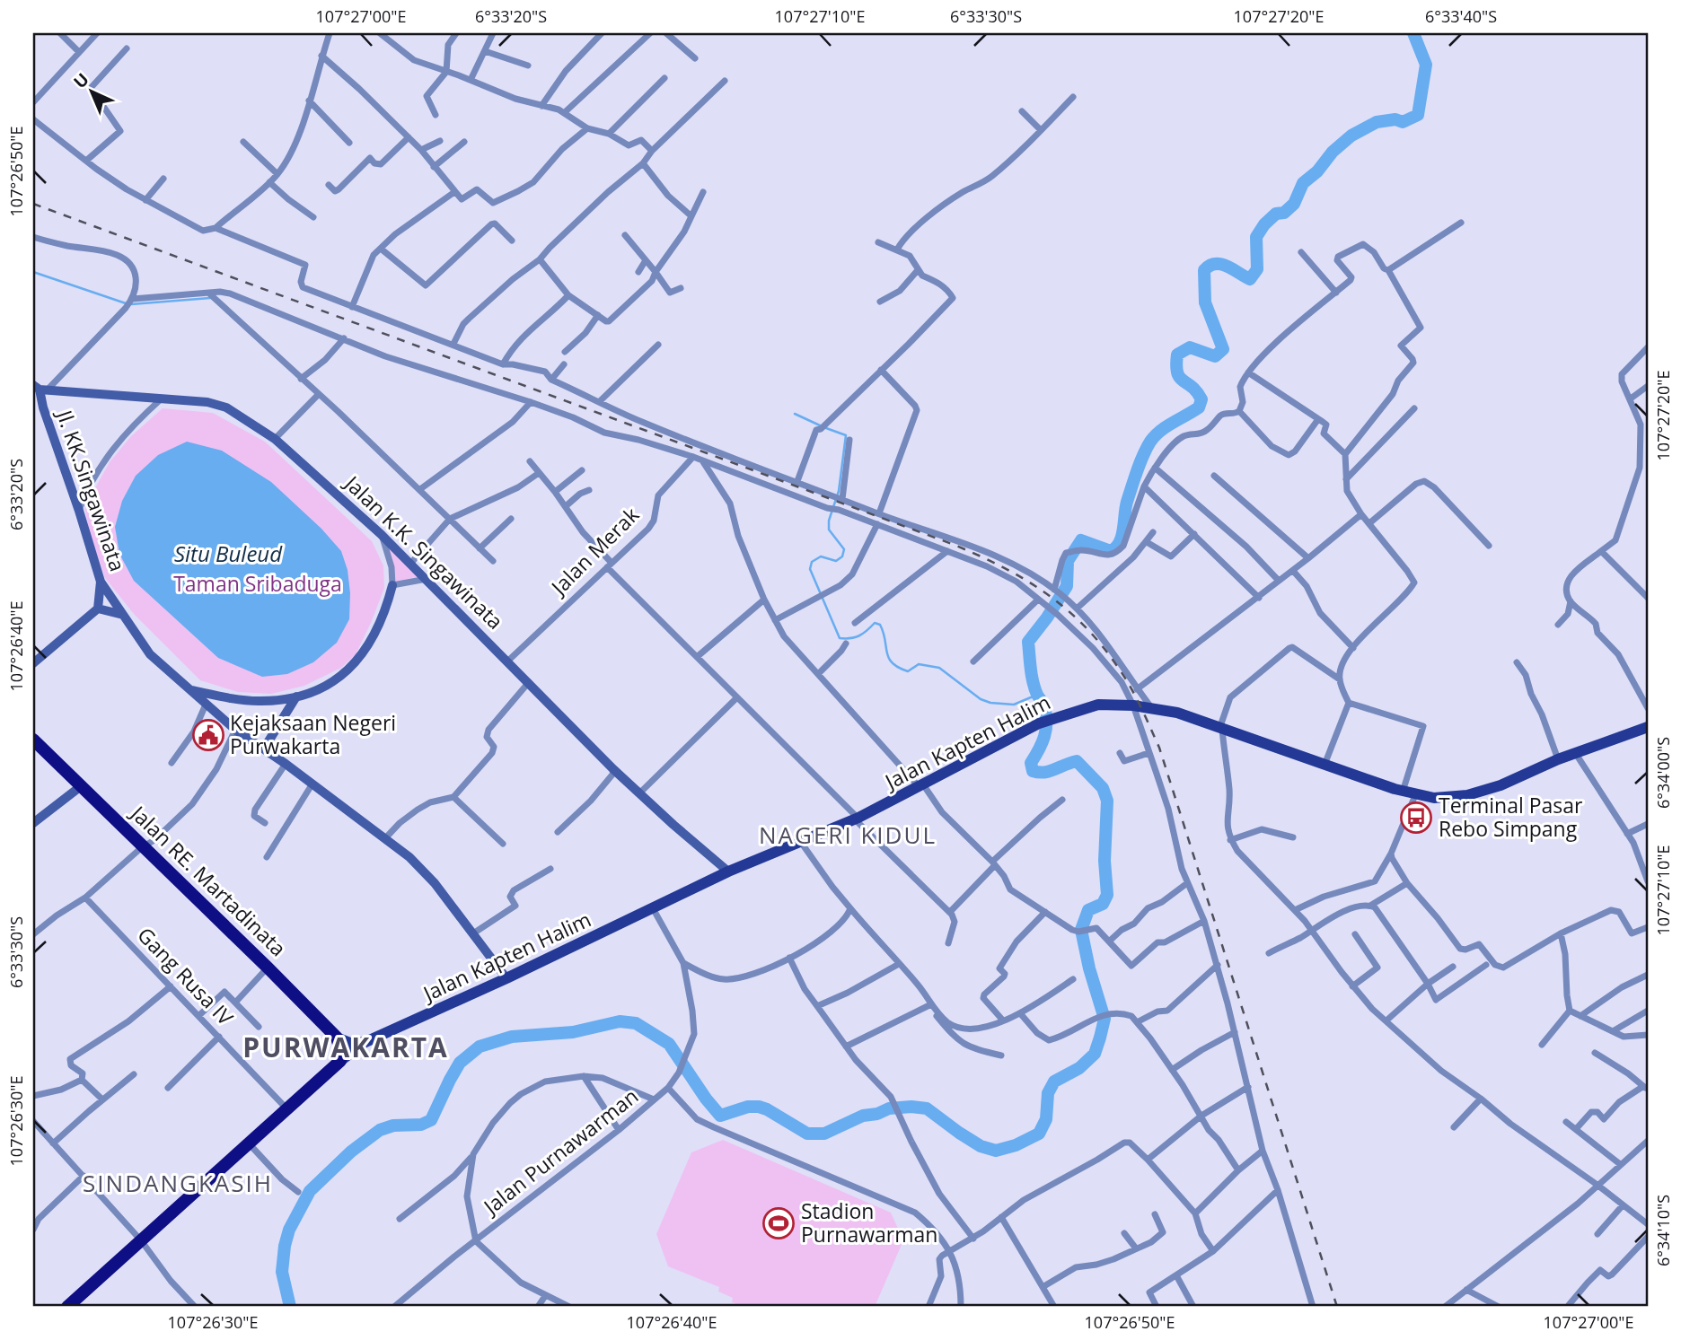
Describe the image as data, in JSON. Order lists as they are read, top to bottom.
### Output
{
  "streets": {
    "highway": ["Jalan RE. Martadinata"],
    "main road": ["Jalan Kapten Halim"],
    "street": [
      "Jl. KK.Singawinata",
      "Jalan Merak",
      "Jalan K.K. Singawinata",
      "Gang Rusa IV",
      "Jalan Purnawarman"
    ]
  },
  "crossings": [
    ["Jl. KK.Singawinata", "Jalan K.K. Singawinata"],
    ["Jl. KK.Singawinata", "Jalan Kapten Halim"],
    ["Jalan Merak", "Jalan K.K. Singawinata"],
    ["Jalan K.K. Singawinata", "Jalan Kapten Halim"],
    ["Jalan Kapten Halim", "Jalan Purnawarman"]
  ],
  "districts": ["NAGERI KIDUL", "PURWAKARTA", "SINDANGKASIH"],
  "water": ["Situ Buleud"],
  "parks": ["Taman Sribaduga"],
  "places": {
    "public building": ["Kejaksaan Negeri Purwakarta"],
    "bus stop": ["Terminal Pasar Rebo Simpang"],
    "sports": ["Stadion Purnawarman"]
  },
  "north": "top left",
  "coordinates": [
    "107°27'00\"E",
    "6°33'20\"S",
    "107°27'10\"E",
    "6°33'30\"S",
    "107°27'20\"E",
    "6°33'40\"S",
    "107°26'50\"E",
    "107°26'40\"E",
    "6°34'00\"S",
    "107°26'30\"E",
    "6°34'10\"S"
  ]
}
